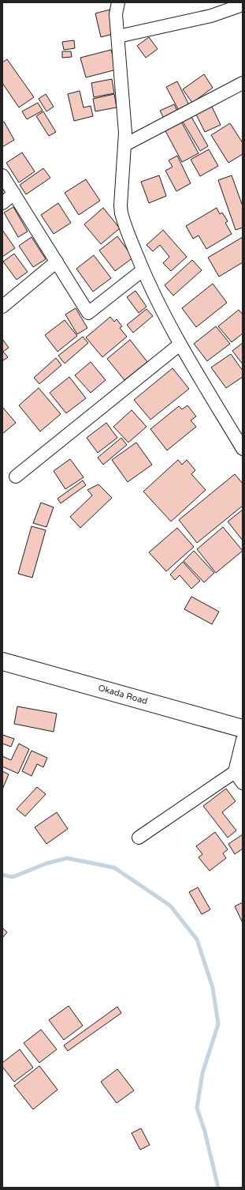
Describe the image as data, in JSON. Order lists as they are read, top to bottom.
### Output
{
  "streets": {
    "street": ["Okada Road"]
  }
}
